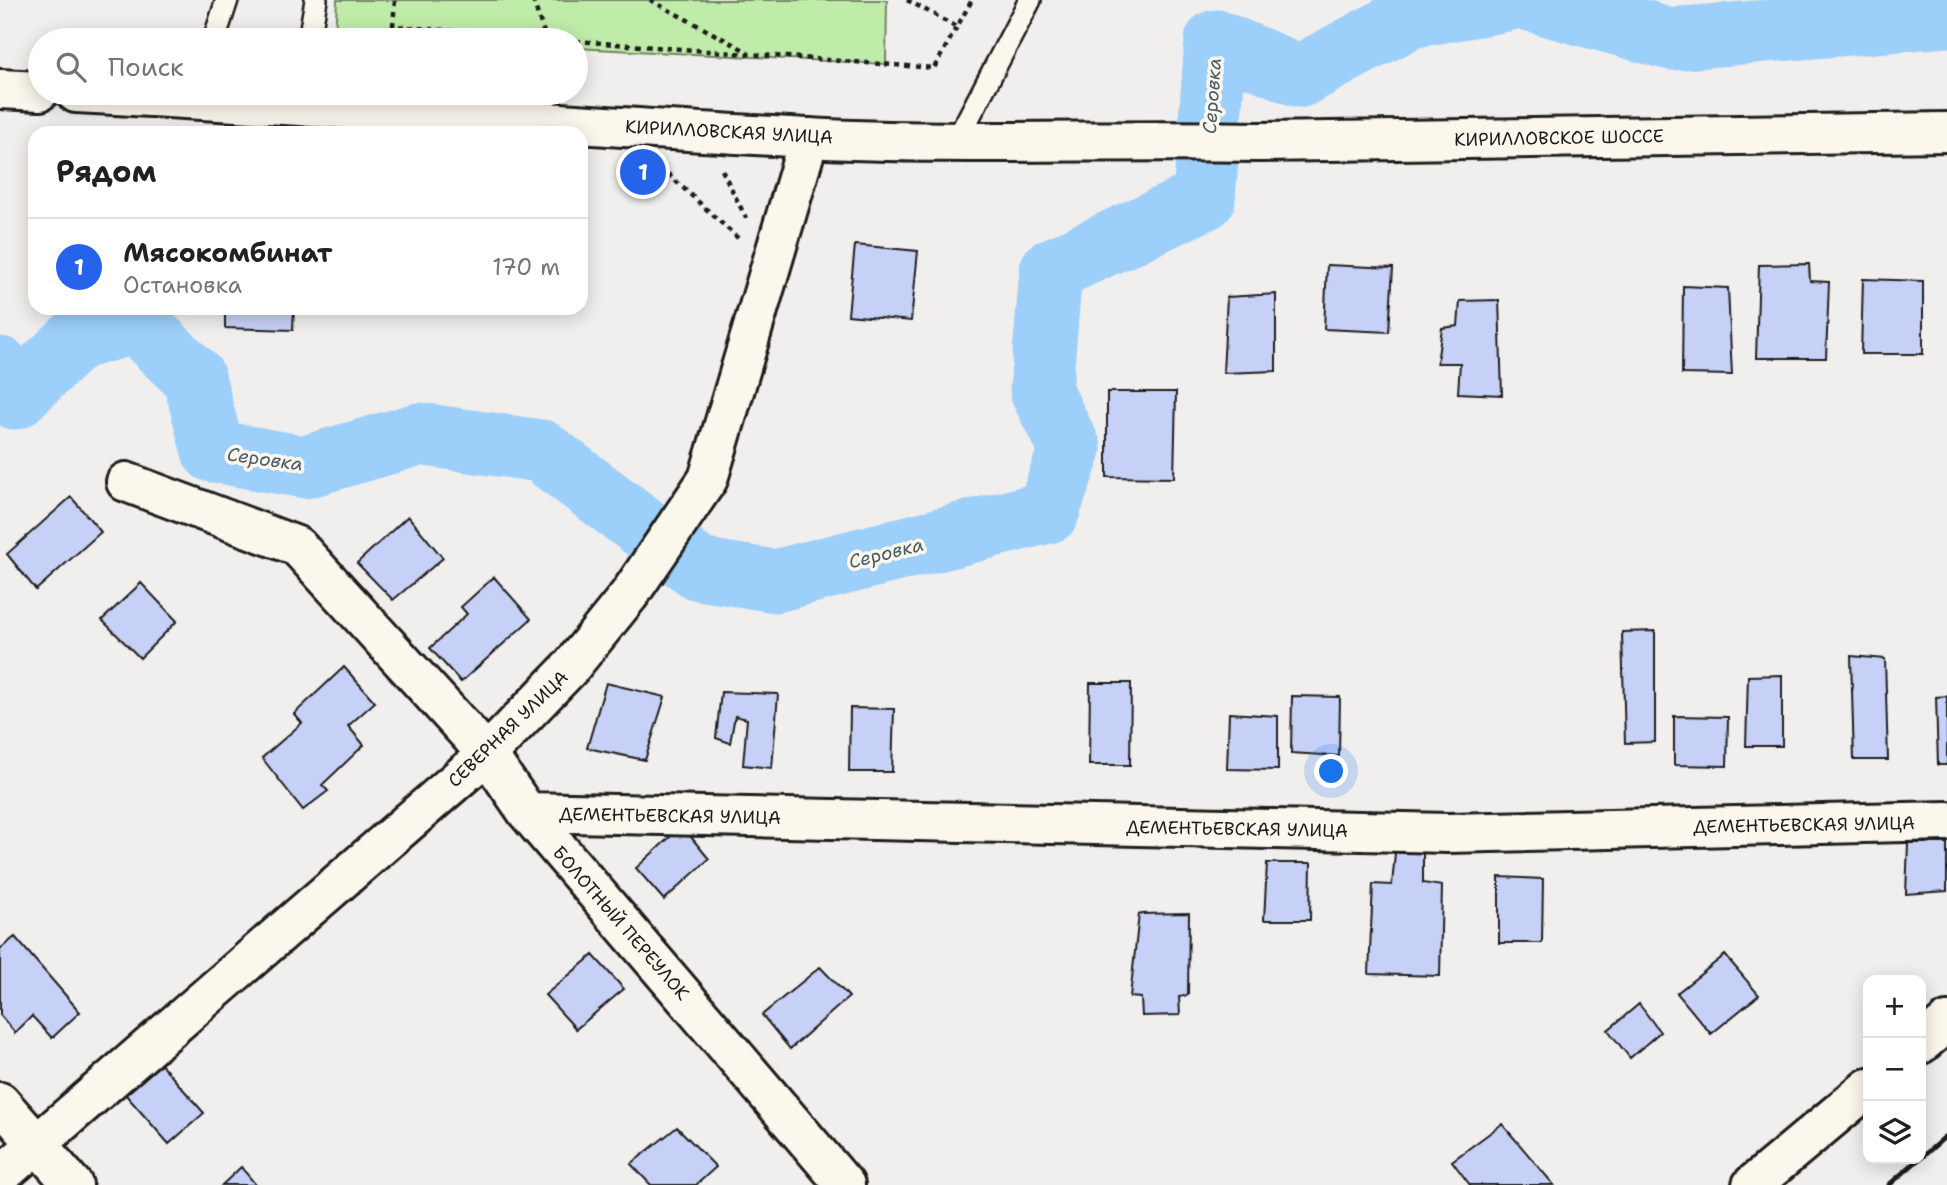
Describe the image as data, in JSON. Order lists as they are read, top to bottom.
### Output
{
  "streets": {
    "street": [
      "КИРИЛЛОВСКАЯ УЛИЦА",
      "КИРИЛЛОВСКОЕ ШОССЕ",
      "СЕВЕРНАЯ УЛИЦА",
      "ДЕМЕНТЬЕВСКАЯ УЛИЦА",
      "БОЛОТНЫЙ ПЕРЕУЛОК"
    ]
  },
  "crossings": [
    ["КИРИЛЛОВСКАЯ УЛИЦА", "КИРИЛЛОВСКОЕ ШОССЕ"],
    ["КИРИЛЛОВСКАЯ УЛИЦА", "СЕВЕРНАЯ УЛИЦА"],
    ["СЕВЕРНАЯ УЛИЦА", "БОЛОТНЫЙ ПЕРЕУЛОК"],
    ["ДЕМЕНТЬЕВСКАЯ УЛИЦА", "БОЛОТНЫЙ ПЕРЕУЛОК"]
  ],
  "water": ["Серовка"],
  "page": {
    "search": "Поиск",
    "heading": "Рядом",
    "pins": "1",
    "list": [
      {
        "mark": "1",
        "name": "Мясокомбинат",
        "note": "Остановка",
        "value": "170 m"
      }
    ],
    "map_buttons": ["+", "−"]
  }
}
